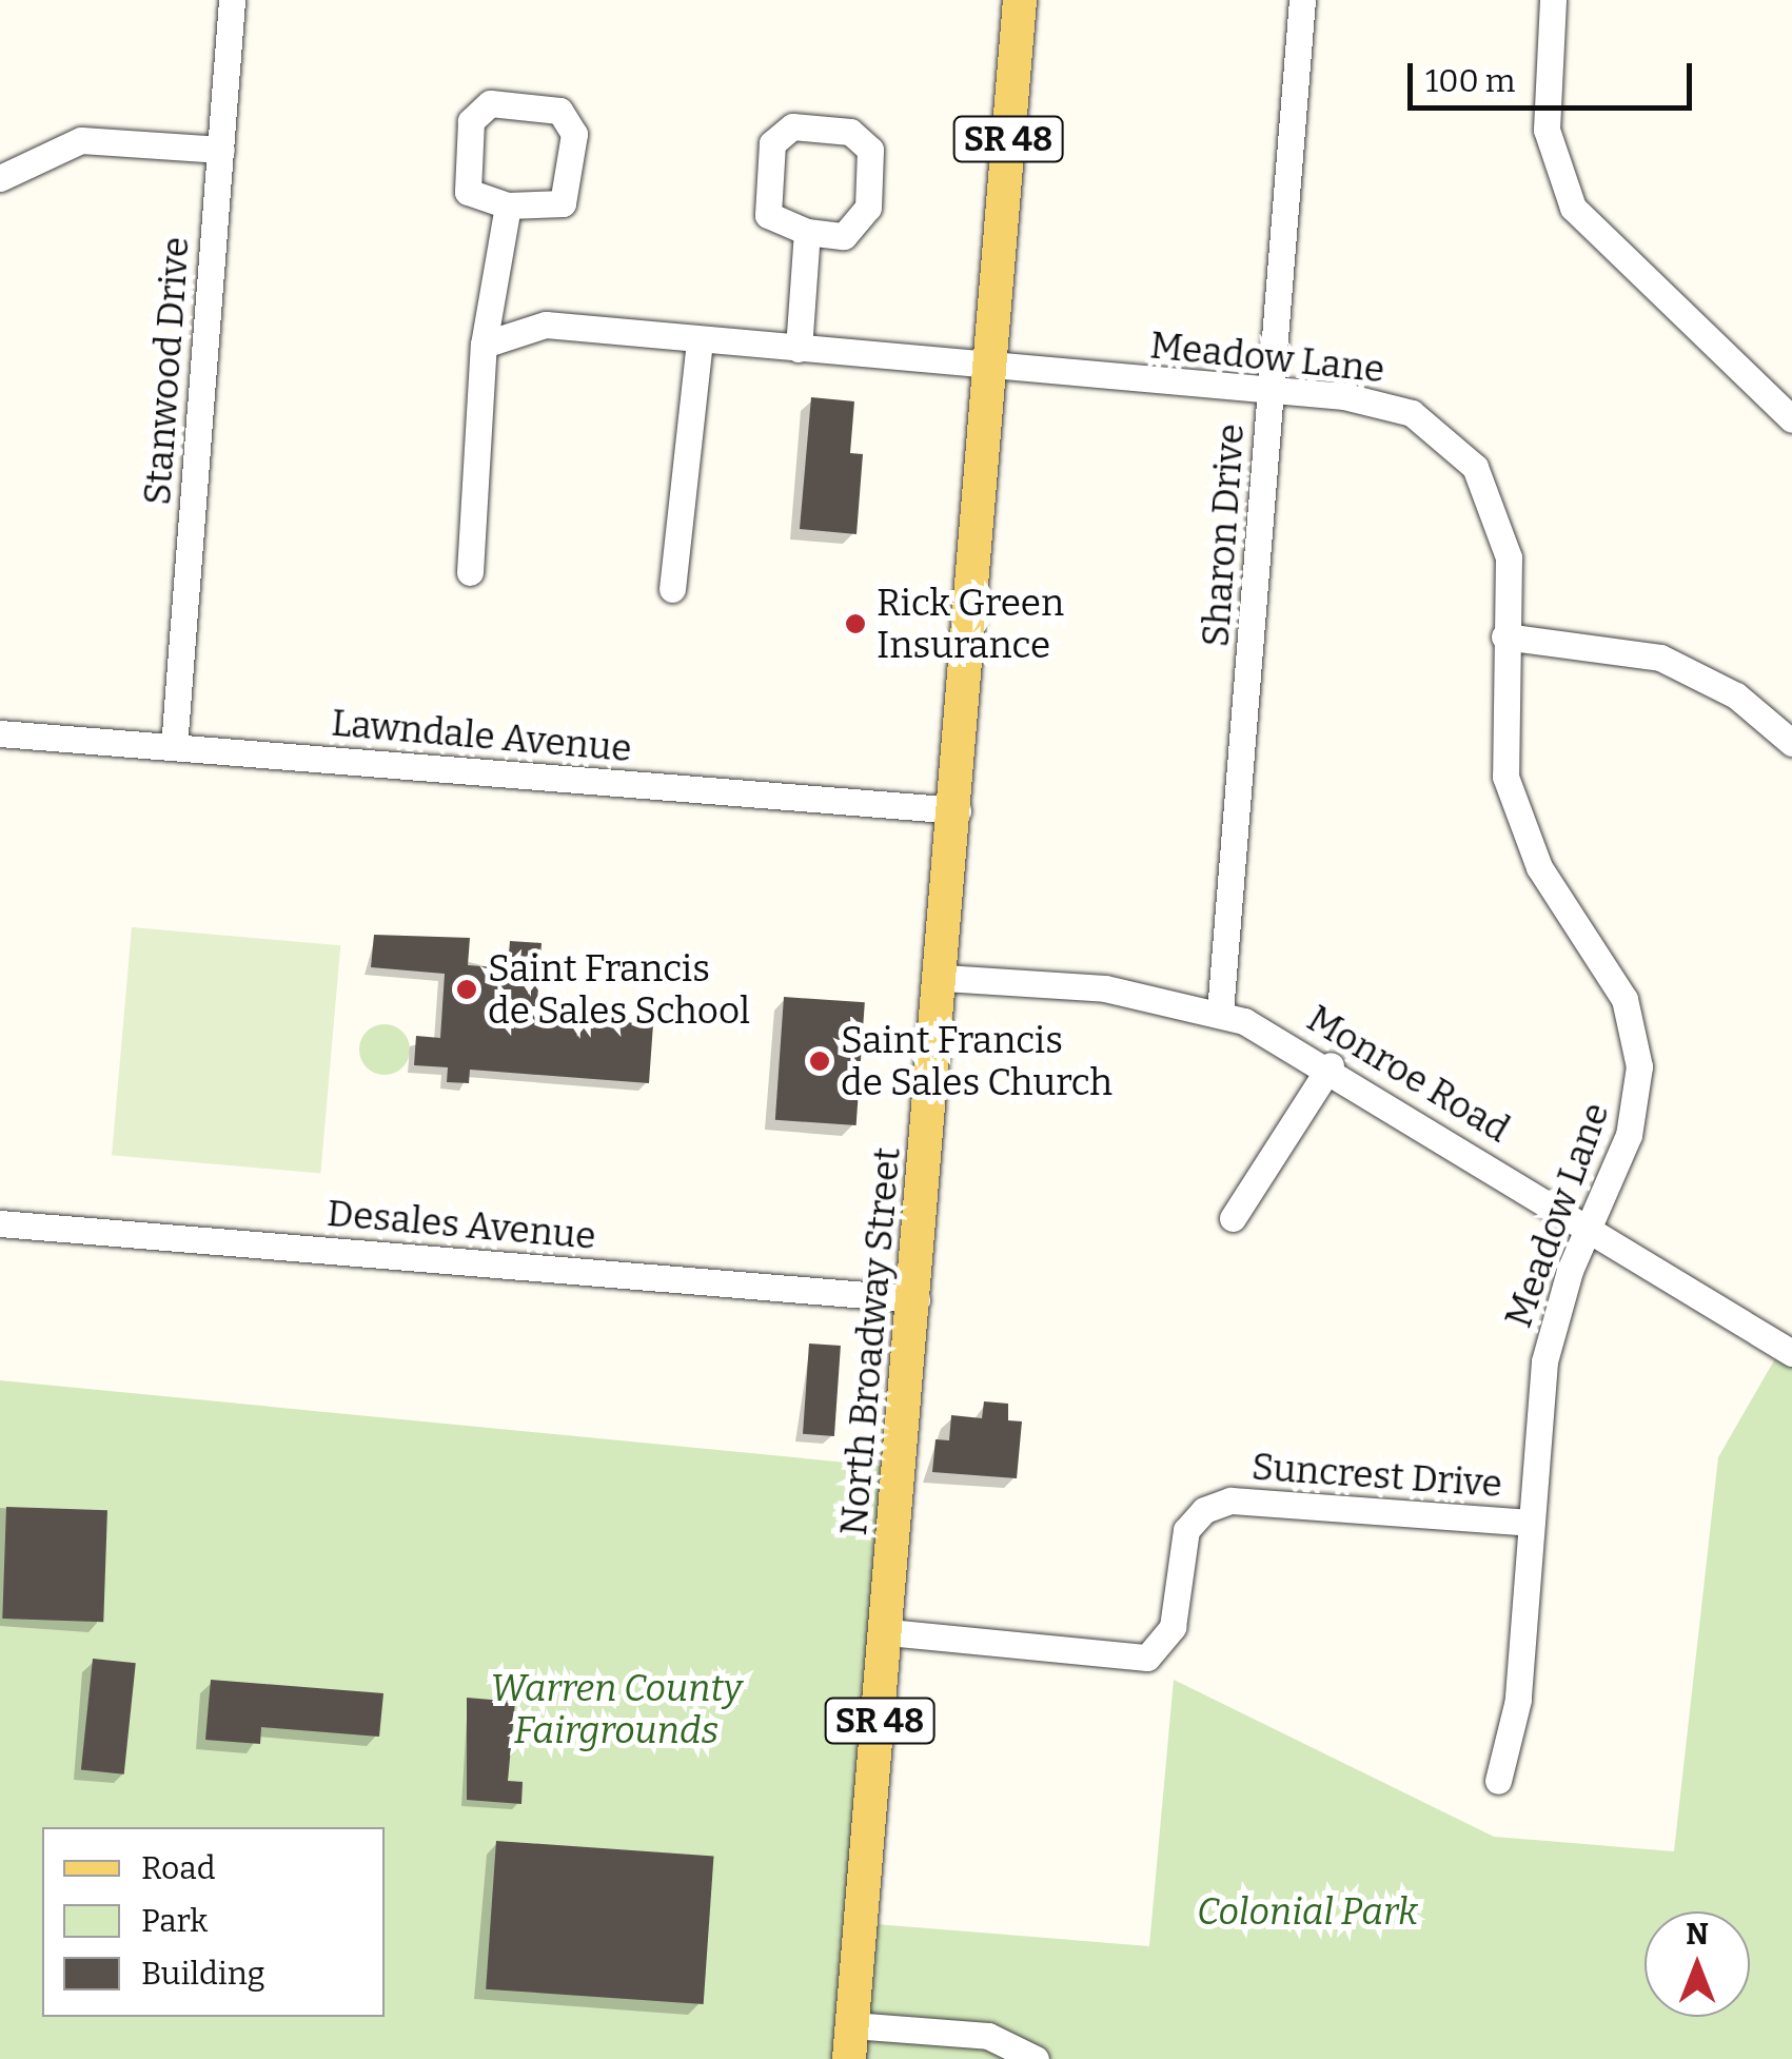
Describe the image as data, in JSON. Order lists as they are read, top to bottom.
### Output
{
  "streets": {
    "main road": ["SR 48", "North Broadway Street"],
    "street": [
      "Meadow Lane",
      "Stanwood Drive",
      "Sharon Drive",
      "Lawndale Avenue",
      "Monroe Road",
      "Desales Avenue",
      "Suncrest Drive"
    ]
  },
  "crossings": [
    ["Meadow Lane", "Sharon Drive"],
    ["Meadow Lane", "Monroe Road"],
    ["Meadow Lane", "North Broadway Street"],
    ["Meadow Lane", "Suncrest Drive"],
    ["Stanwood Drive", "Lawndale Avenue"],
    ["Sharon Drive", "Monroe Road"],
    ["Lawndale Avenue", "North Broadway Street"],
    ["Monroe Road", "North Broadway Street"],
    ["Desales Avenue", "North Broadway Street"],
    ["North Broadway Street", "Suncrest Drive"]
  ],
  "parks": ["Warren County Fairgrounds", "Colonial Park"],
  "places": ["Rick Green Insurance", "Saint Francis de Sales School", "Saint Francis de Sales Church"],
  "legend": ["Road", "Park", "Building"],
  "scale_bar": "100 m",
  "north": "top"
}
